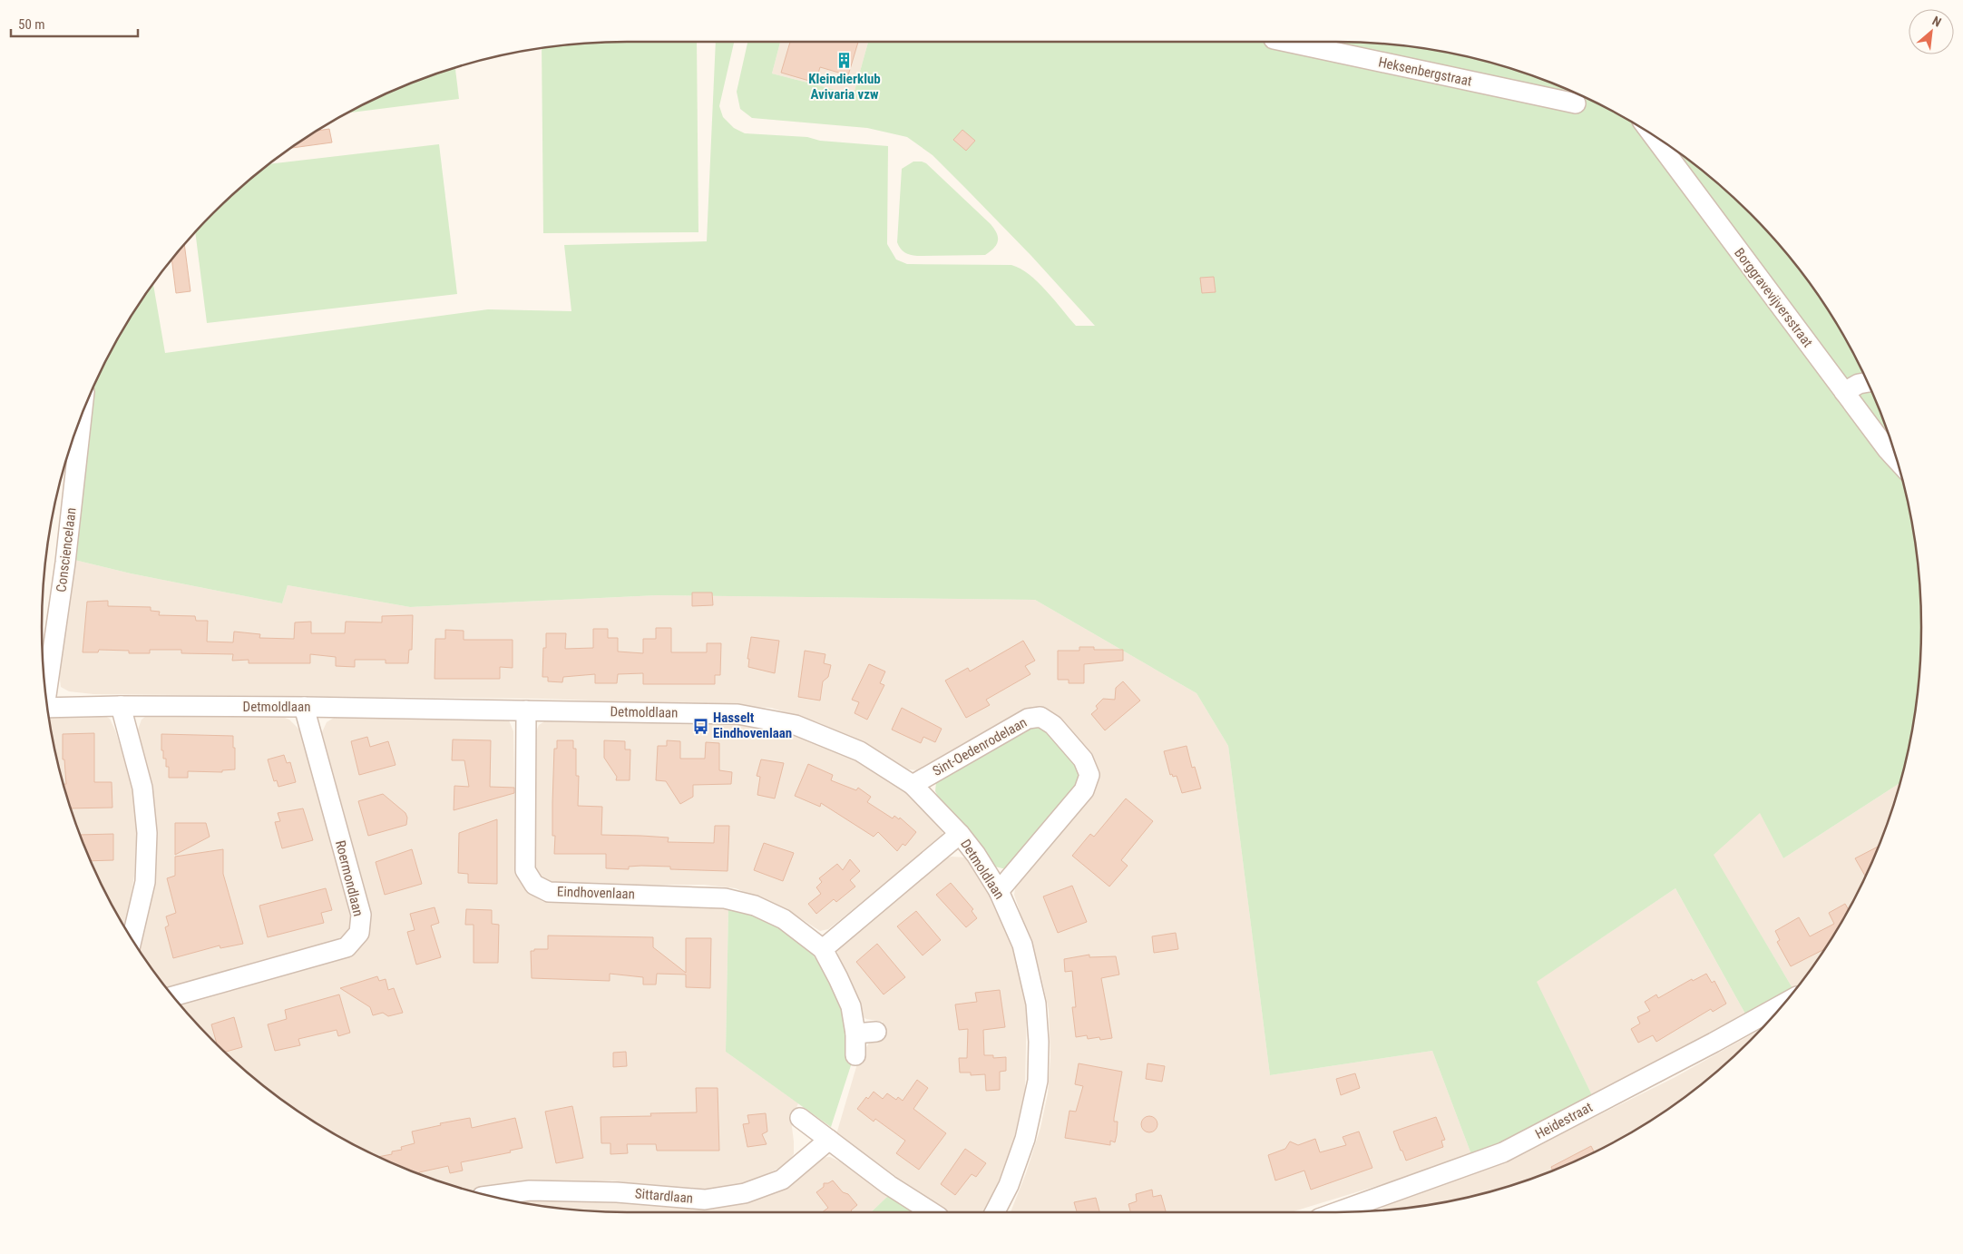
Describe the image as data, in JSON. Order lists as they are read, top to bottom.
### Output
{
  "streets": {
    "street": [
      "Heksenbergstraat",
      "Borggravevijversstraat",
      "Consciencelaan",
      "Detmoldlaan",
      "Sint-Oedenrodelaan",
      "Roermondlaan",
      "Eindhovenlaan",
      "Heidestraat",
      "Sittardlaan"
    ]
  },
  "crossings": [
    ["Detmoldlaan", "Sint-Oedenrodelaan"],
    ["Detmoldlaan", "Roermondlaan"],
    ["Detmoldlaan", "Eindhovenlaan"]
  ],
  "places": {
    "building": ["Kleindierklub Avivaria vzw"],
    "bus stop": ["Hasselt Eindhovenlaan"]
  },
  "scale_bar": "50 m",
  "north": "top right"
}
